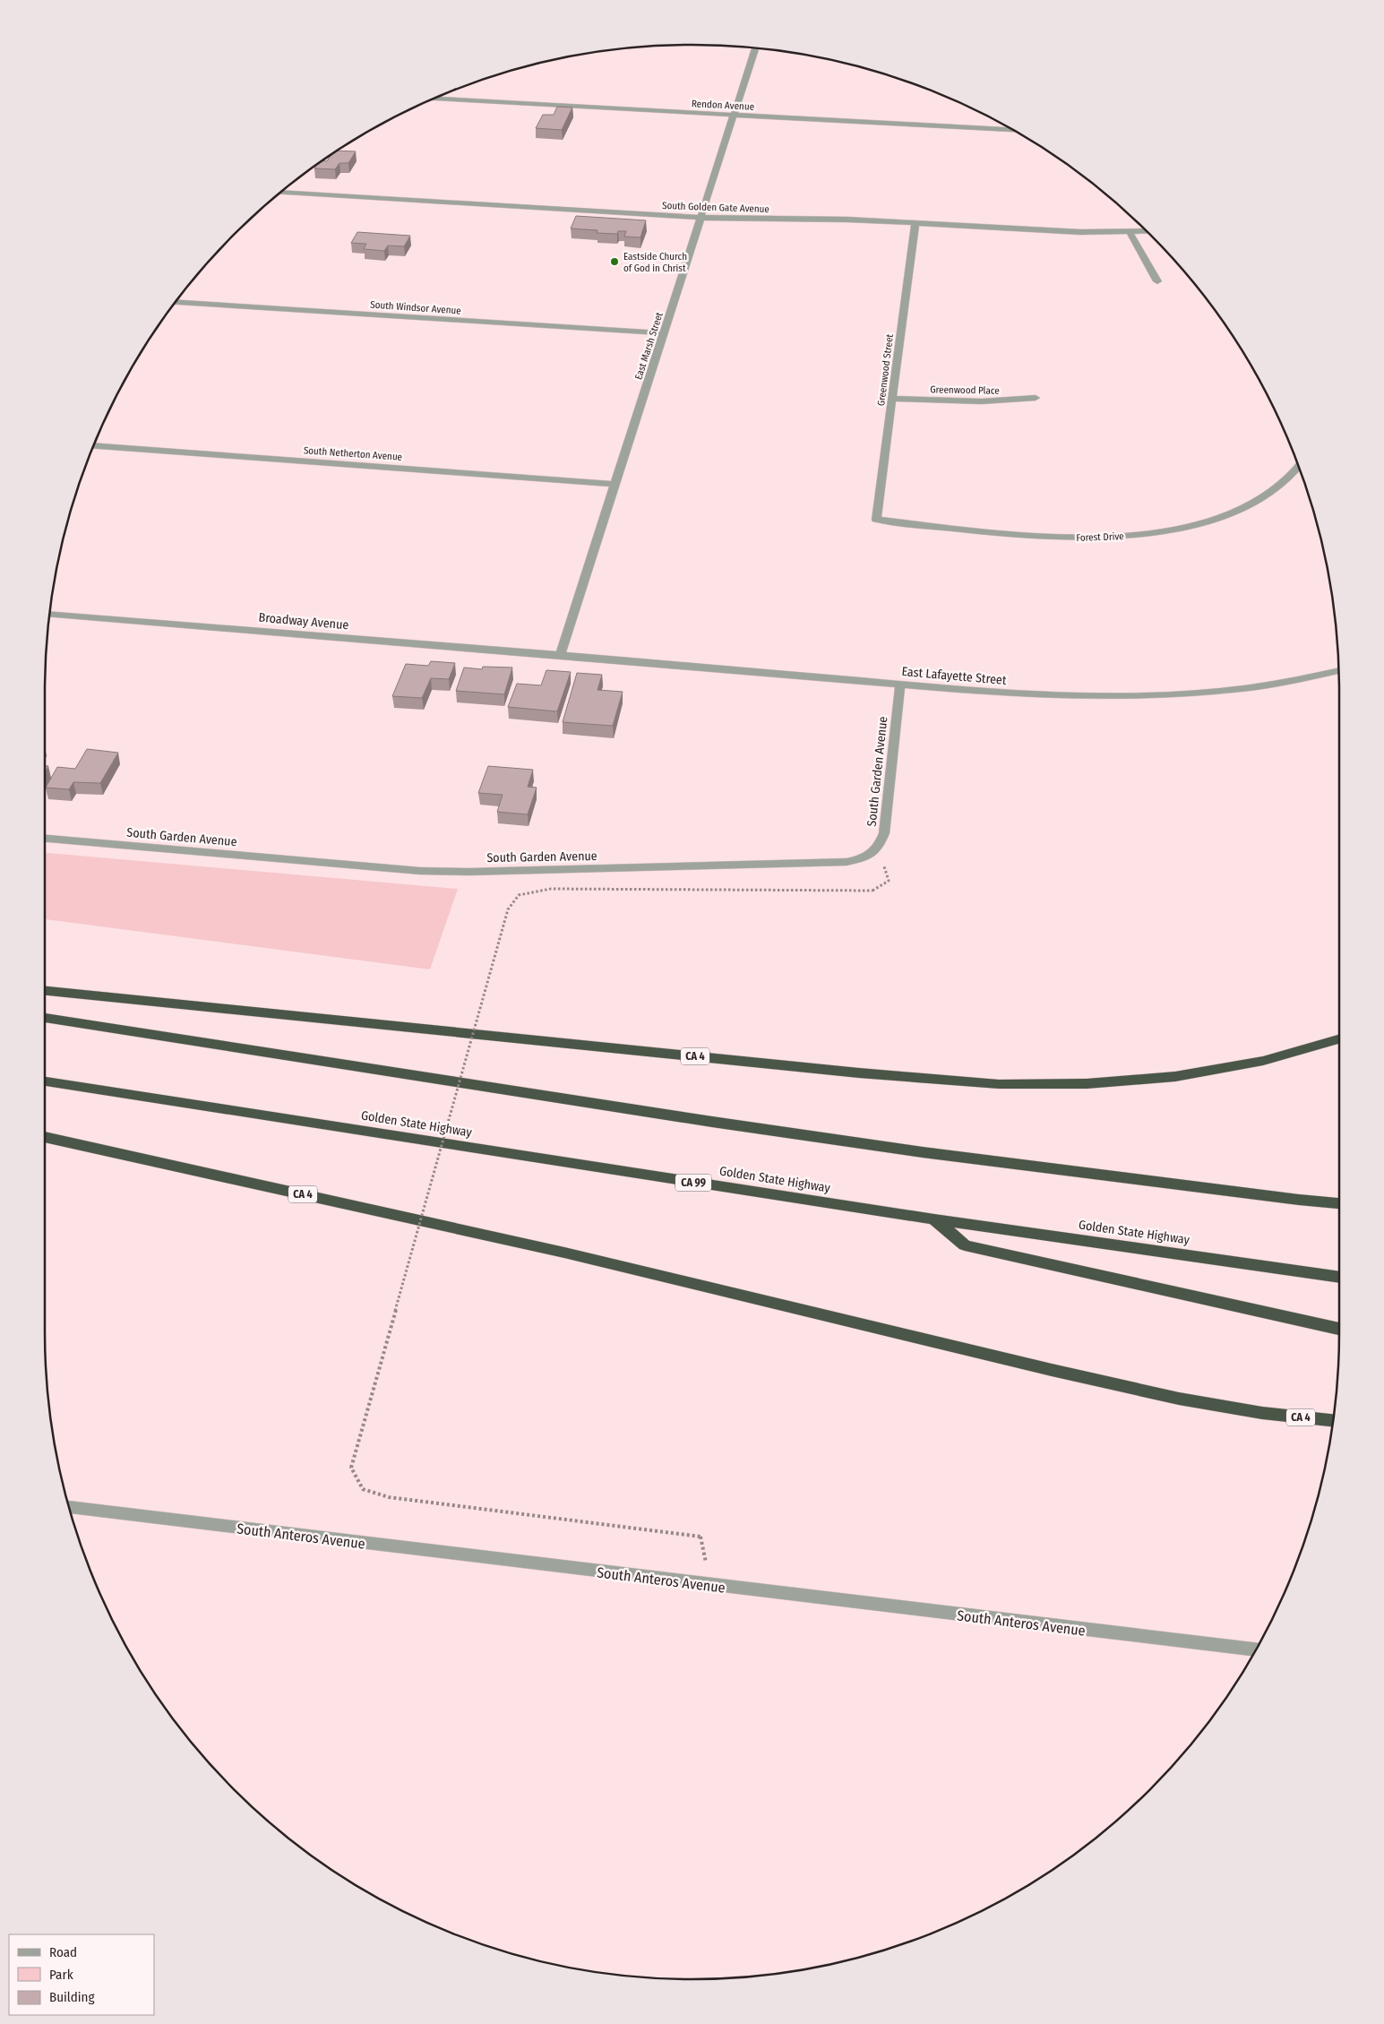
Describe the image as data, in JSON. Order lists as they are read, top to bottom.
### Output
{
  "streets": {
    "highway": ["CA 4", "Golden State Highway", "CA 99"],
    "street": [
      "Rendon Avenue",
      "South Golden Gate Avenue",
      "South Windsor Avenue",
      "East Marsh Street",
      "Greenwood Street",
      "Greenwood Place",
      "South Netherton Avenue",
      "Forest Drive",
      "Broadway Avenue",
      "East Lafayette Street",
      "South Garden Avenue",
      "South Anteros Avenue"
    ]
  },
  "crossings": [
    ["Rendon Avenue", "East Marsh Street"],
    ["South Golden Gate Avenue", "East Marsh Street"],
    ["South Golden Gate Avenue", "Greenwood Street"],
    ["South Windsor Avenue", "East Marsh Street"],
    ["East Marsh Street", "South Netherton Avenue"],
    ["East Marsh Street", "Broadway Avenue"],
    ["East Marsh Street", "East Lafayette Street"],
    ["Greenwood Street", "Greenwood Place"],
    ["Greenwood Street", "Forest Drive"],
    ["Broadway Avenue", "East Lafayette Street"],
    ["East Lafayette Street", "South Garden Avenue"]
  ],
  "places": ["Eastside Church of God in Christ"],
  "legend": ["Road", "Park", "Building"]
}
